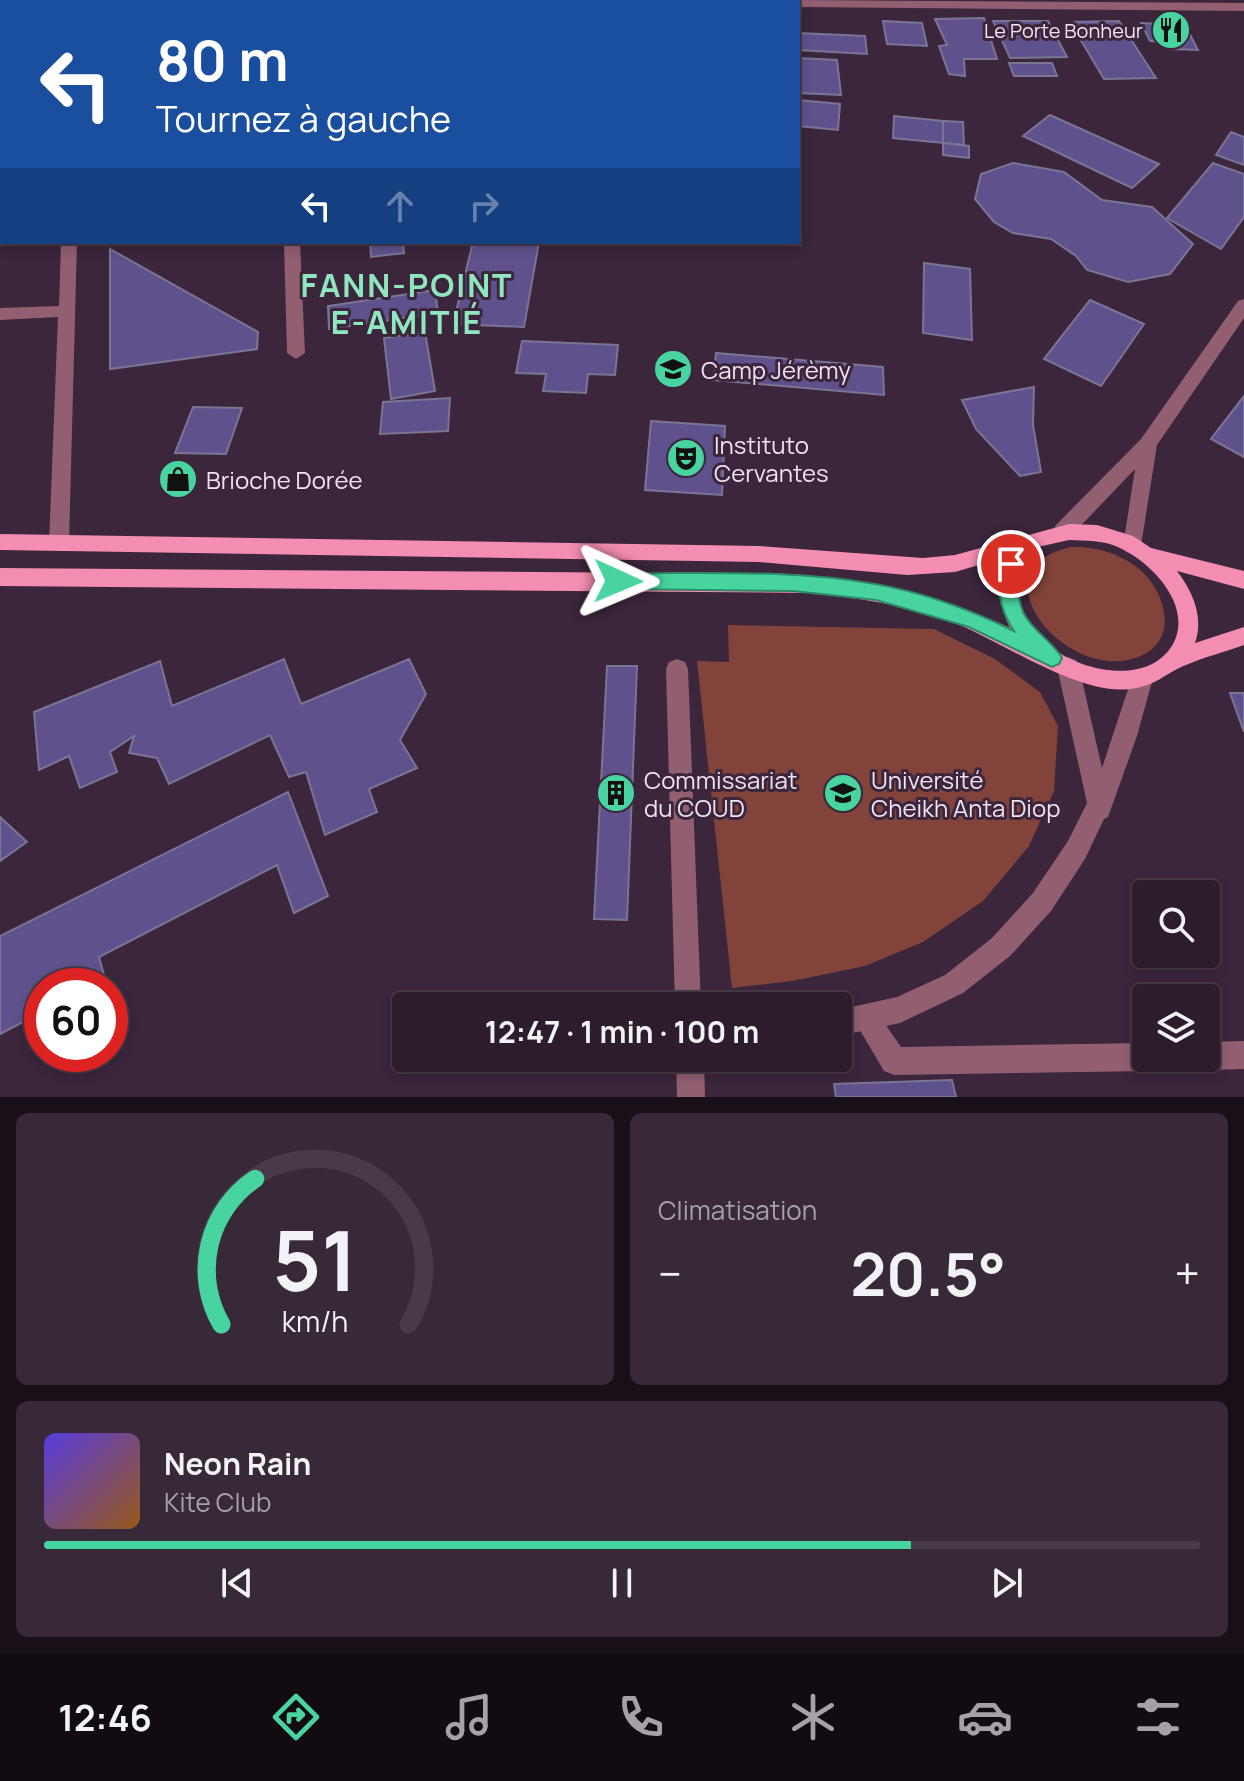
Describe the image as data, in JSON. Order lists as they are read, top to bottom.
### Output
{
  "districts": ["FANN-POINT E-AMITIÉ"],
  "places": {
    "restaurant": ["Le Porte Bonheur"],
    "school or university": ["Camp Jérèmy", "Université Cheikh Anta Diop"],
    "theatre": ["Instituto Cervantes"],
    "shop": ["Brioche Dorée"],
    "building": ["Commissariat du COUD"]
  },
  "page": {
    "turn": ["80 m", "Tournez à gauche"],
    "limit": "60",
    "trip": "12:47 · 1 min · 100 m",
    "tile": "Climatisation",
    "heat": ["−", "20.5°", "+"],
    "song": ["Neon Rain", "Kite Club"],
    "tabs": "12:46",
    "gauge": ["51", "km/h"]
  }
}
